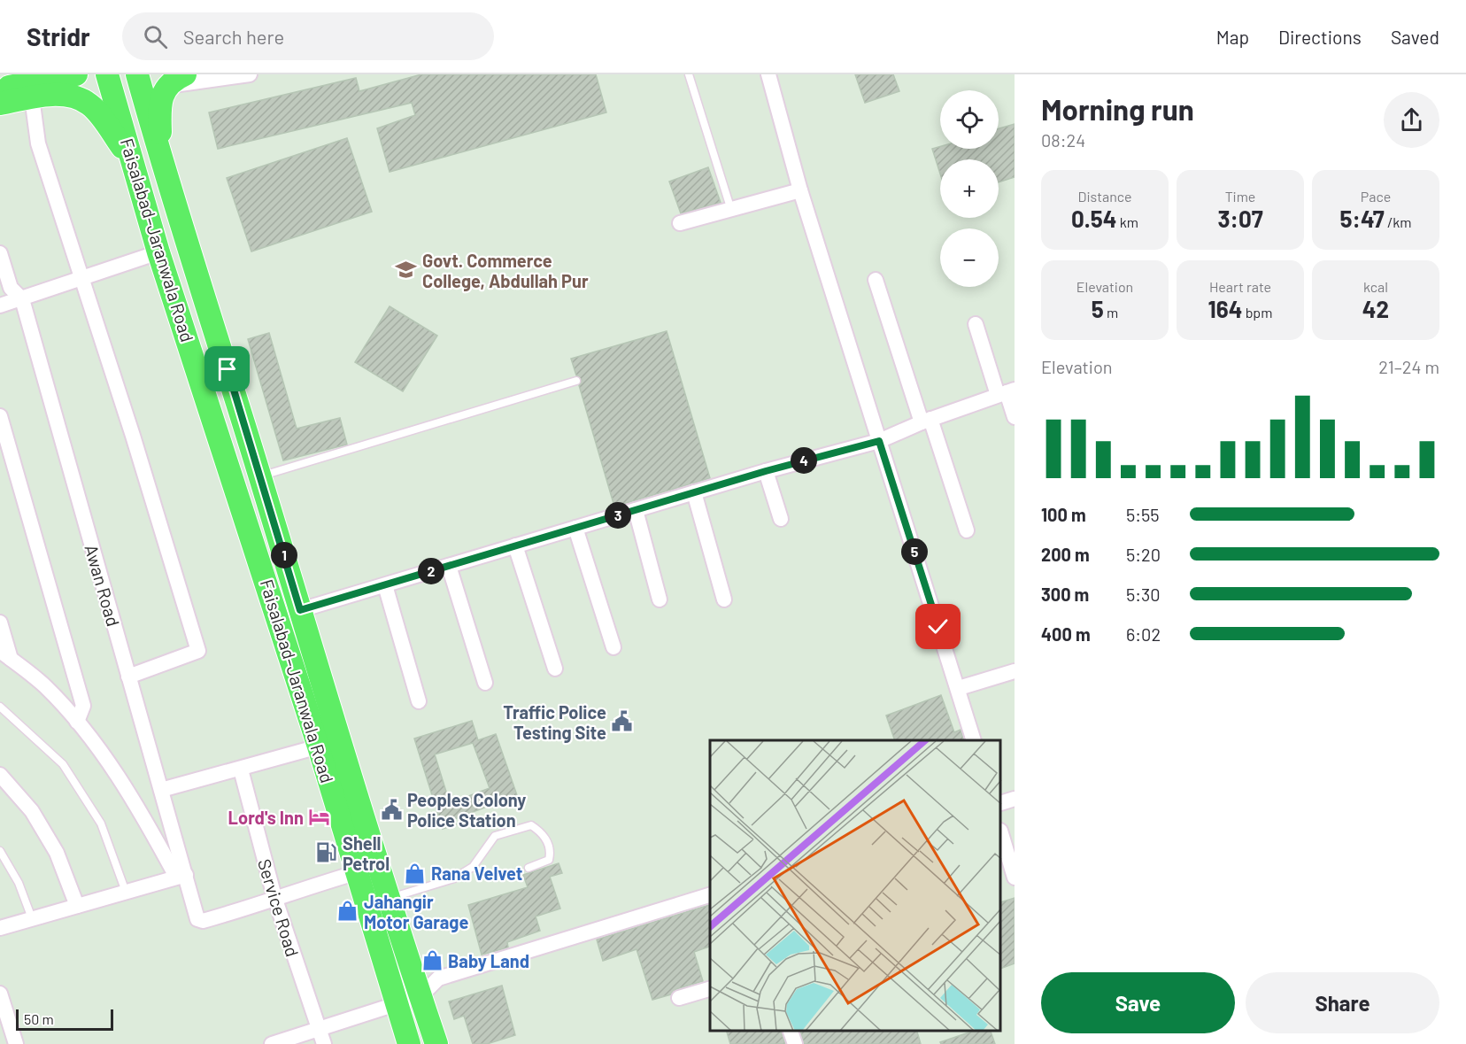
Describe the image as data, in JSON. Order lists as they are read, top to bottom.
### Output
{
  "streets": {
    "main road": ["Faisalabad–Jaranwala Road"],
    "street": ["Awan Road", "Service Road"]
  },
  "crossings": [
    ["Awan Road", "Service Road"]
  ],
  "places": {
    "school or university": ["Govt. Commerce College, Abdullah Pur"],
    "public building": ["Traffic Police Testing Site", "Peoples Colony Police Station"],
    "hotel": ["Lord's Inn"],
    "fuel station": ["Shell Petrol"],
    "shop": ["Rana Velvet", "Jahangir Motor Garage", "Baby Land"]
  },
  "scale_bar": "50 m",
  "page": {
    "header": "Stridr",
    "search": "Search here",
    "nav": ["Map", "Directions", "Saved"],
    "heading": ["Morning run", "08:24"],
    "map_buttons": ["+", "−"],
    "stats": [
      ["Distance", "0.54 km"],
      ["Time", "3:07"],
      ["Pace", "5:47 /km"],
      ["Elevation", "5 m"],
      ["Heart rate", "164 bpm"],
      ["kcal", "42"]
    ],
    "chart": ["Elevation", "21–24 m"],
    "pins": [
      "4",
      "3",
      "5",
      "1",
      "2"
    ],
    "list": [
      {
        "name": "100 m",
        "note": "5:55"
      },
      {
        "name": "200 m",
        "note": "5:20"
      },
      {
        "name": "300 m",
        "note": "5:30"
      },
      {
        "name": "400 m",
        "note": "6:02"
      }
    ],
    "buttons": ["Save", "Share"],
    "scale": "50 m"
  }
}
